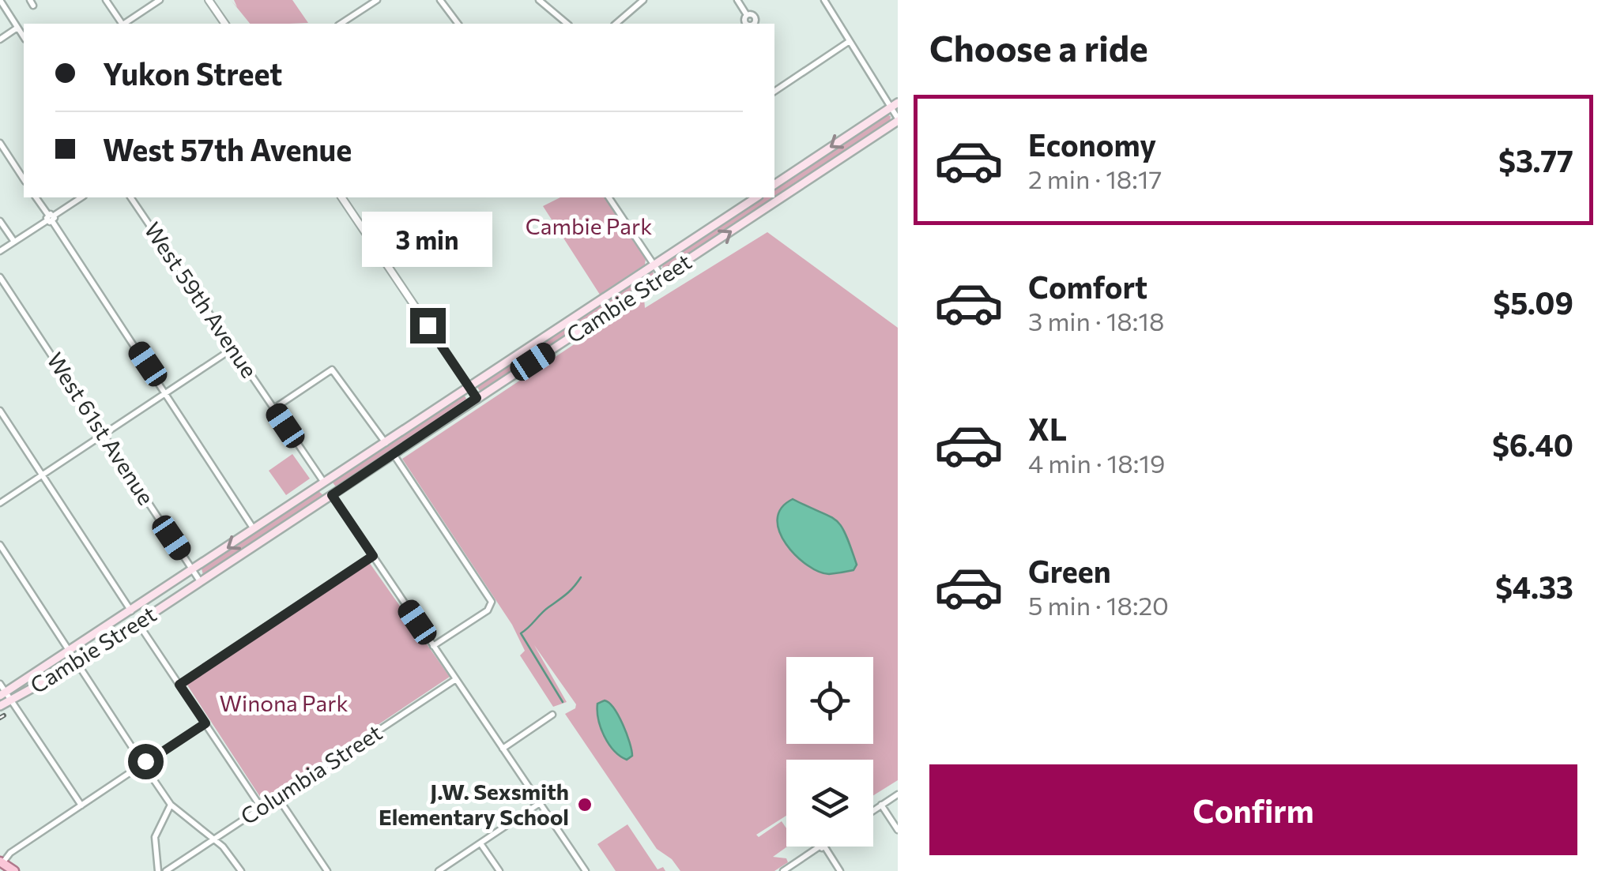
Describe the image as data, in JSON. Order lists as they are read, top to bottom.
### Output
{
  "streets": {
    "main road": ["Cambie Street"],
    "street": ["West 59th Avenue", "West 61st Avenue", "Columbia Street"]
  },
  "crossings": [
    ["Cambie Street", "West 59th Avenue"],
    ["Cambie Street", "West 61st Avenue"],
    ["West 59th Avenue", "Columbia Street"]
  ],
  "parks": ["Cambie Park", "Winona Park"],
  "places": ["J.W. Sexsmith Elementary School"],
  "page": {
    "heading": "Choose a ride",
    "banner": ["Yukon Street", "West 57th Avenue"],
    "list": [
      {
        "name": "Economy",
        "note": "2 min · 18:17",
        "value": "$3.77"
      },
      {
        "name": "Comfort",
        "note": "3 min · 18:18",
        "value": "$5.09"
      },
      {
        "name": "XL",
        "note": "4 min · 18:19",
        "value": "$6.40"
      },
      {
        "name": "Green",
        "note": "5 min · 18:20",
        "value": "$4.33"
      }
    ],
    "bubble": "3 min",
    "buttons": "Confirm"
  }
}
